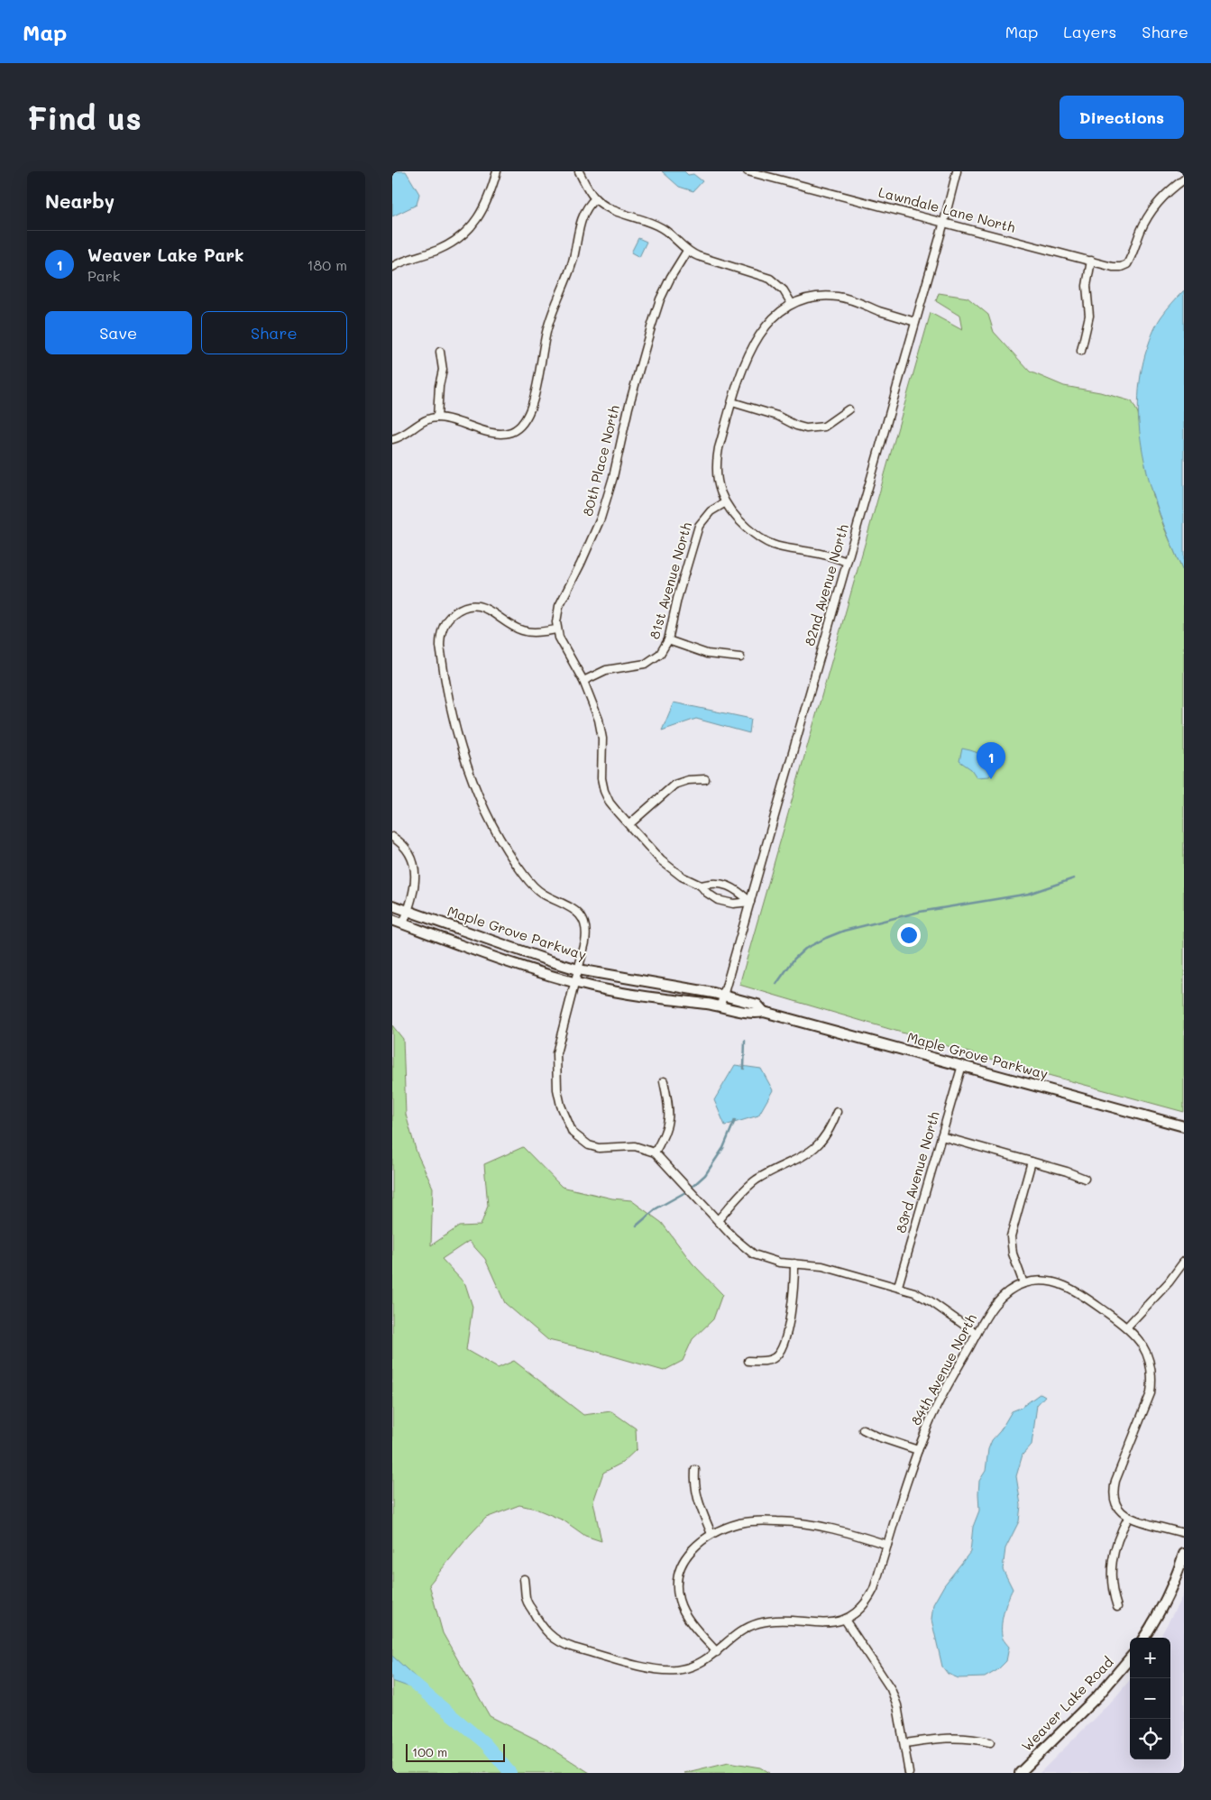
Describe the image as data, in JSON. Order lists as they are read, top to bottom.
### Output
{
  "streets": {
    "main road": ["Maple Grove Parkway", "Weaver Lake Road"],
    "street": [
      "Lawndale Lane North",
      "80th Place North",
      "81st Avenue North",
      "82nd Avenue North",
      "83rd Avenue North",
      "84th Avenue North"
    ]
  },
  "crossings": [
    ["Lawndale Lane North", "82nd Avenue North"],
    ["82nd Avenue North", "Maple Grove Parkway"],
    ["Maple Grove Parkway", "83rd Avenue North"]
  ],
  "scale_bar": "100 m",
  "page": {
    "header": "Map",
    "nav": ["Map", "Layers", "Share"],
    "buttons": [
      "Directions",
      ["Save", "Share"]
    ],
    "title": "Find us",
    "heading": "Nearby",
    "list": [
      {
        "mark": "1",
        "name": "Weaver Lake Park",
        "note": "Park",
        "value": "180 m"
      }
    ],
    "pins": "1",
    "map_buttons": ["+", "−"],
    "scale": "100 m"
  }
}
